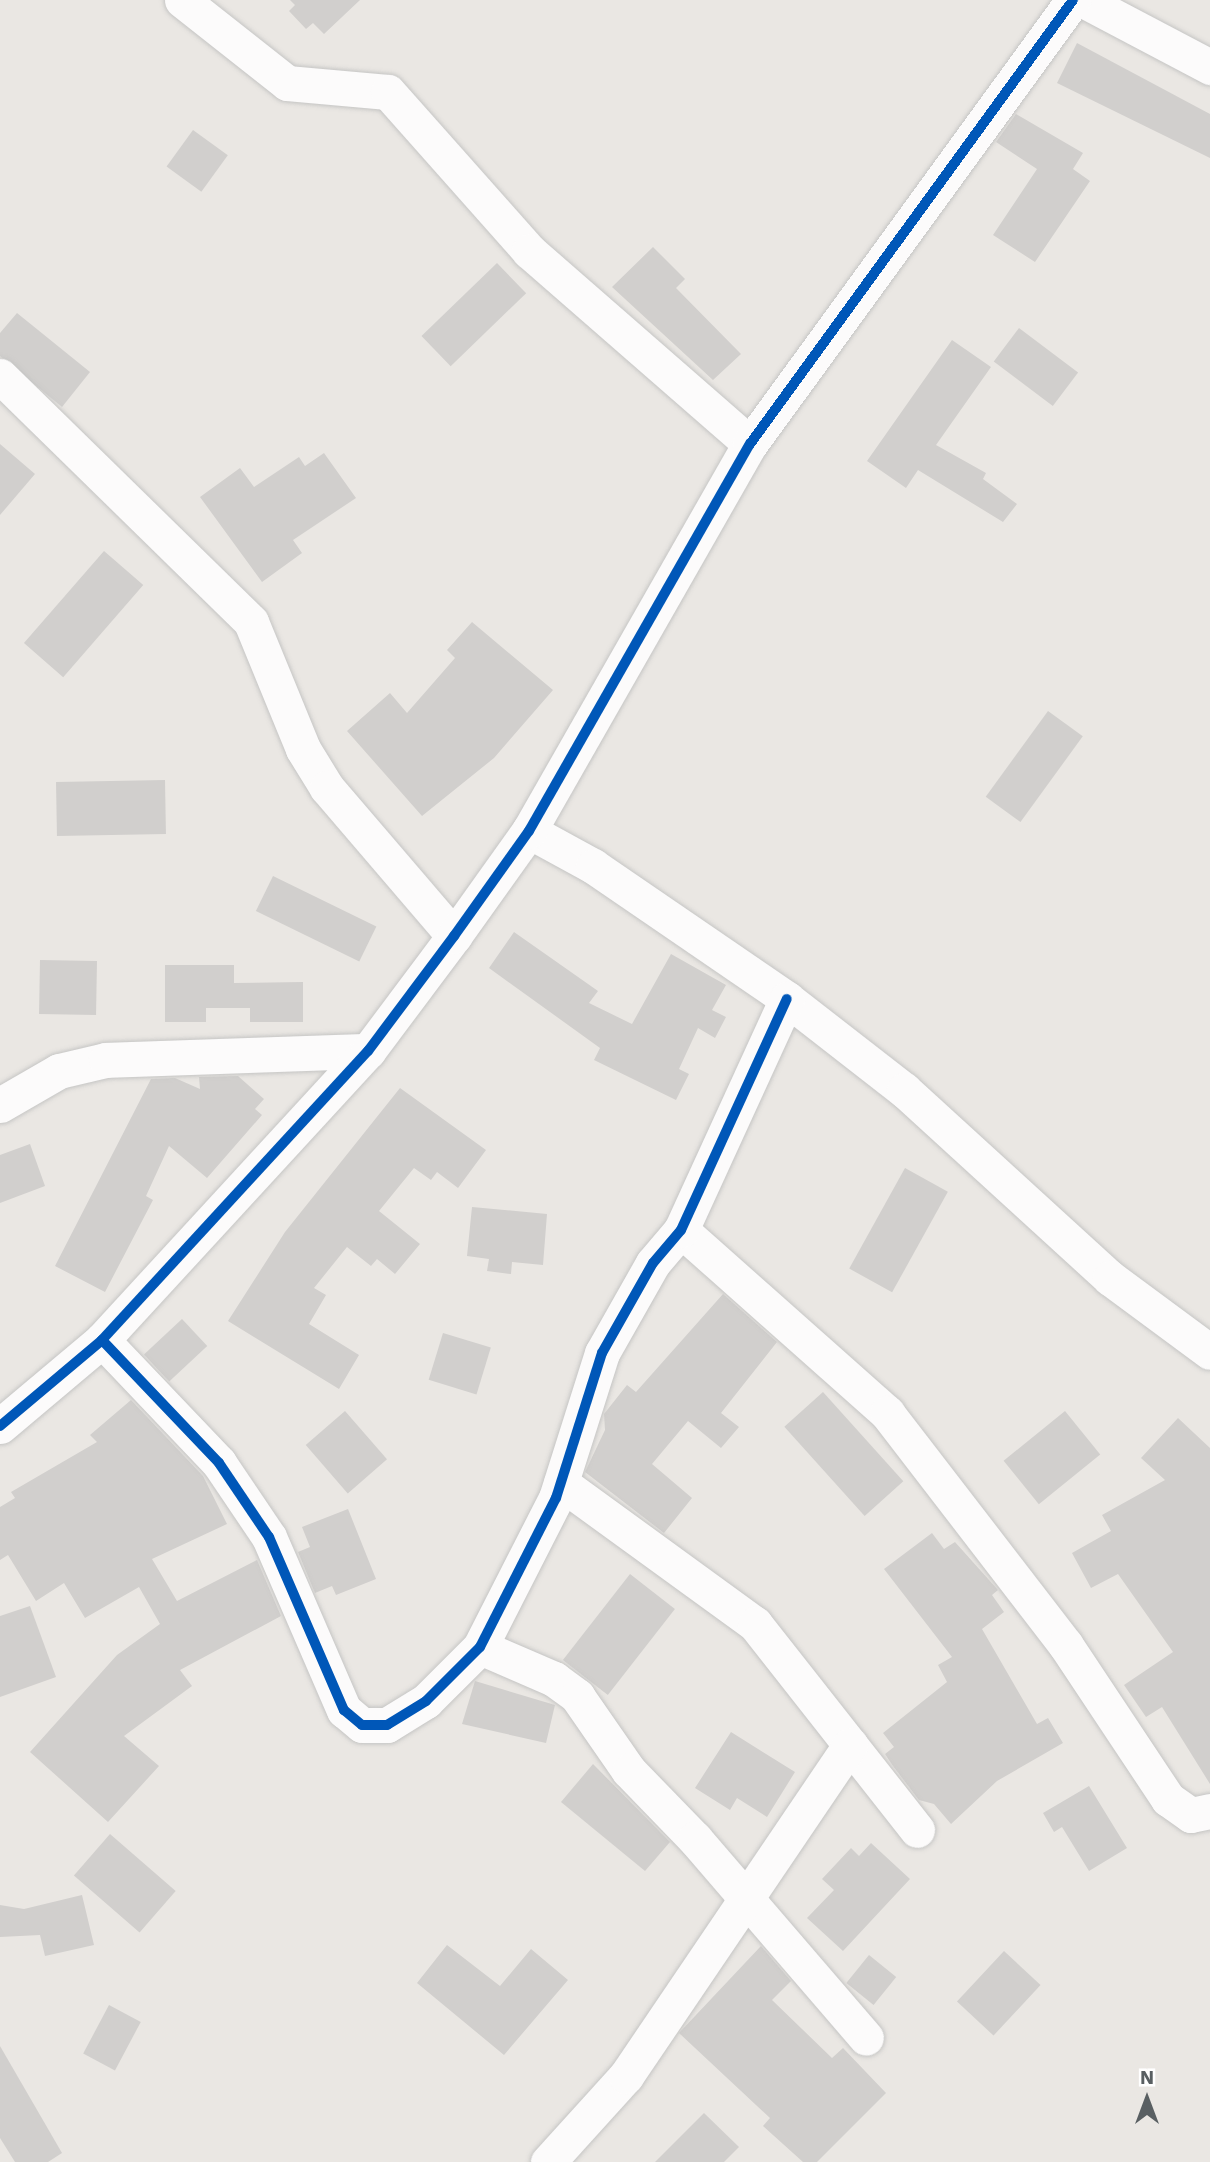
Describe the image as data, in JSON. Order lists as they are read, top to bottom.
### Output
{
  "north": "top"
}
